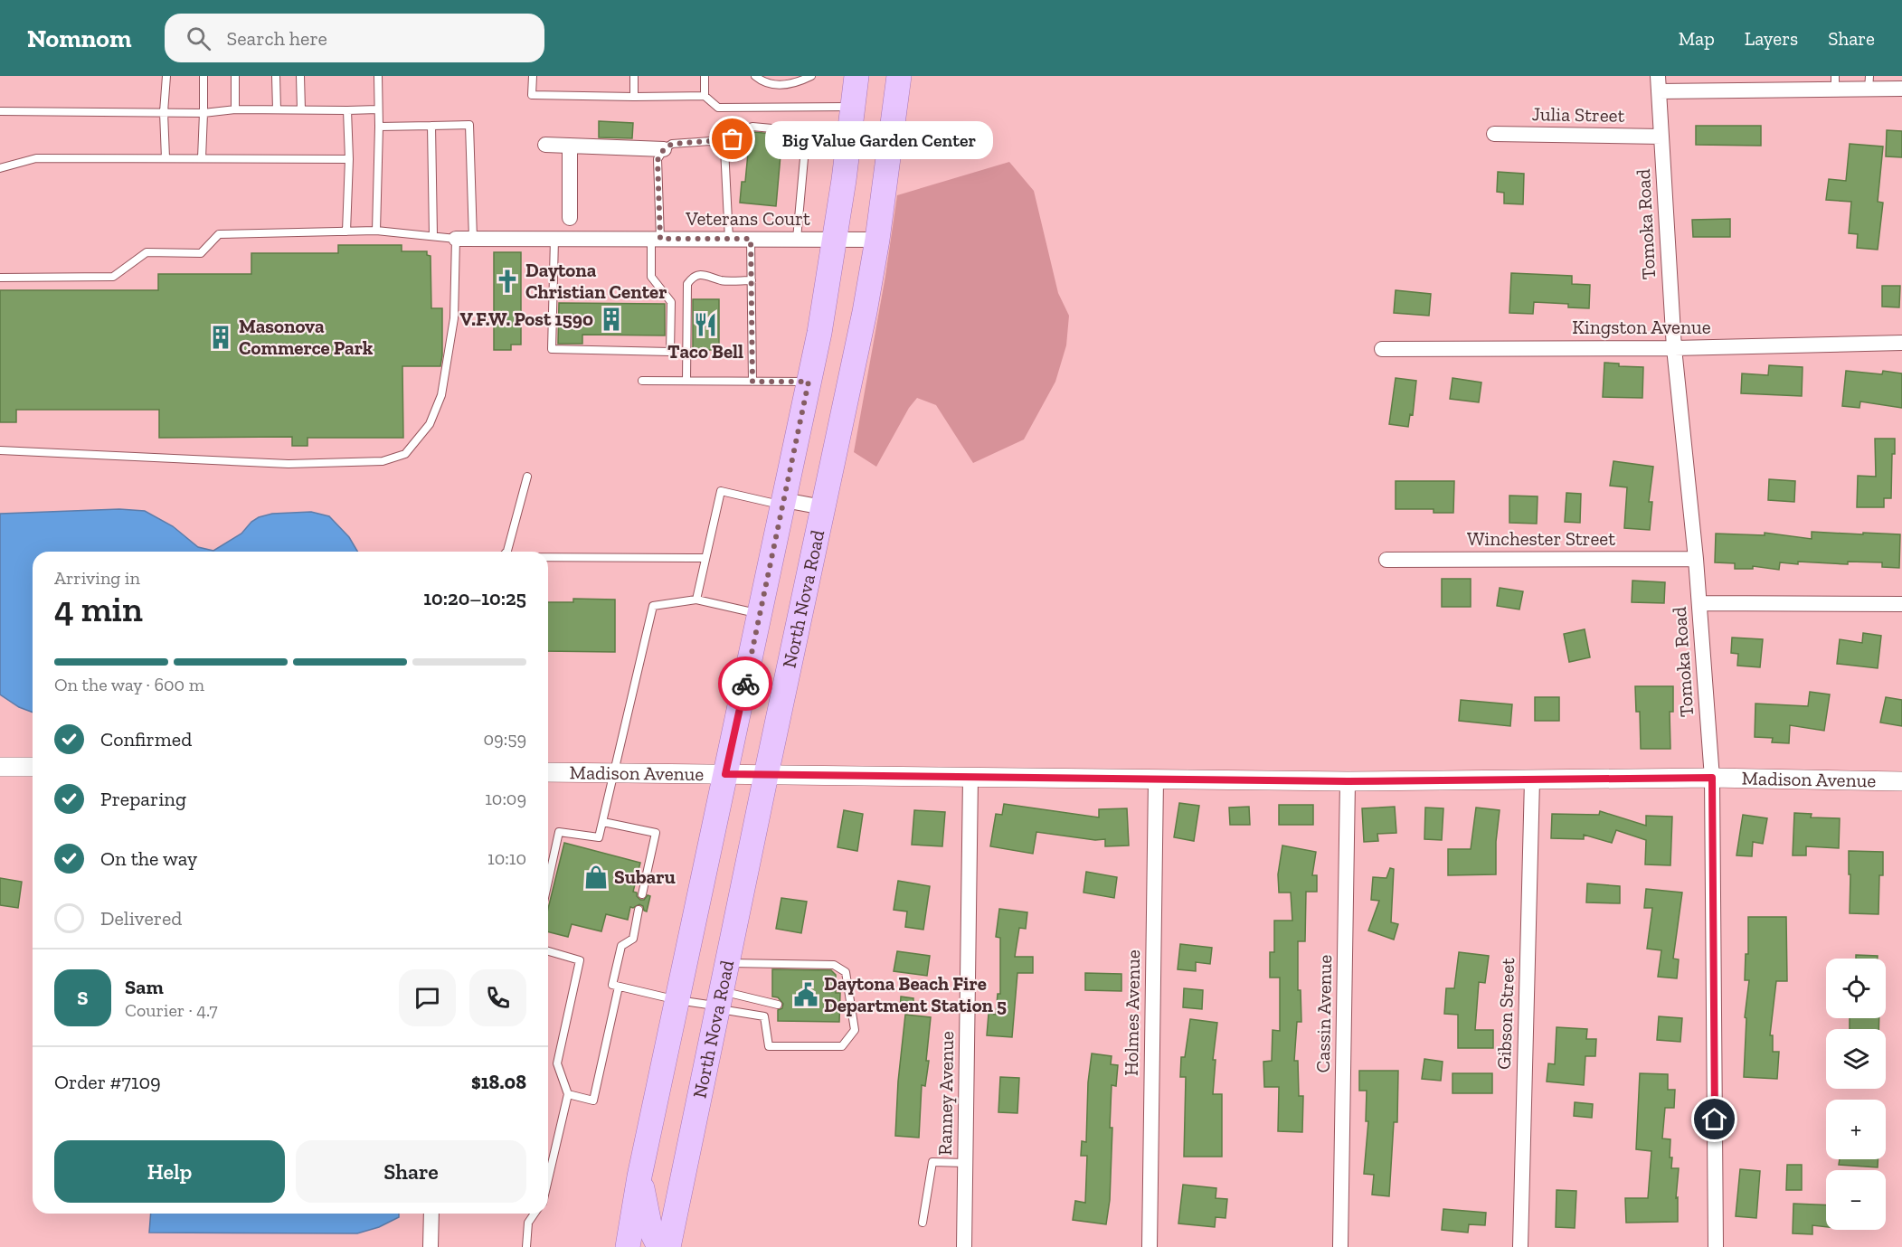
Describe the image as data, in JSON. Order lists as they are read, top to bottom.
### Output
{
  "streets": {
    "main road": ["North Nova Road"],
    "street": [
      "Julia Street",
      "Veterans Court",
      "Tomoka Road",
      "Kingston Avenue",
      "Winchester Street",
      "Madison Avenue",
      "Holmes Avenue",
      "Cassin Avenue",
      "Gibson Street",
      "Ranney Avenue"
    ]
  },
  "crossings": [
    ["Julia Street", "Tomoka Road"],
    ["Veterans Court", "North Nova Road"],
    ["Tomoka Road", "Kingston Avenue"],
    ["Tomoka Road", "Winchester Street"],
    ["Tomoka Road", "Madison Avenue"],
    ["North Nova Road", "Madison Avenue"],
    ["Madison Avenue", "Holmes Avenue"],
    ["Madison Avenue", "Cassin Avenue"],
    ["Madison Avenue", "Gibson Street"],
    ["Madison Avenue", "Ranney Avenue"]
  ],
  "places": {
    "other": ["Big Value Garden Center"],
    "church": ["Daytona Christian Center"],
    "building": ["V.F.W. Post 1590", "Masonova Commerce Park"],
    "restaurant": ["Taco Bell"],
    "shop": ["Subaru"],
    "public building": ["Daytona Beach Fire Department Station 5"]
  },
  "page": {
    "header": "Nomnom",
    "search": "Search here",
    "nav": ["Map", "Layers", "Share"],
    "bubble": "Big Value Garden Center",
    "heading": ["4 min", "Arriving in", "10:20–10:25"],
    "panel": [
      "Sam",
      "Courier · 4.7",
      "Order #7109",
      "$18.08"
    ],
    "bar": "On the way · 600 m",
    "list": [
      ["Confirmed", "09:59"],
      ["Preparing", "10:09"],
      ["On the way", "10:10"],
      "Delivered"
    ],
    "map_buttons": ["+", "−"],
    "round": "S",
    "buttons": ["Help", "Share"]
  }
}
